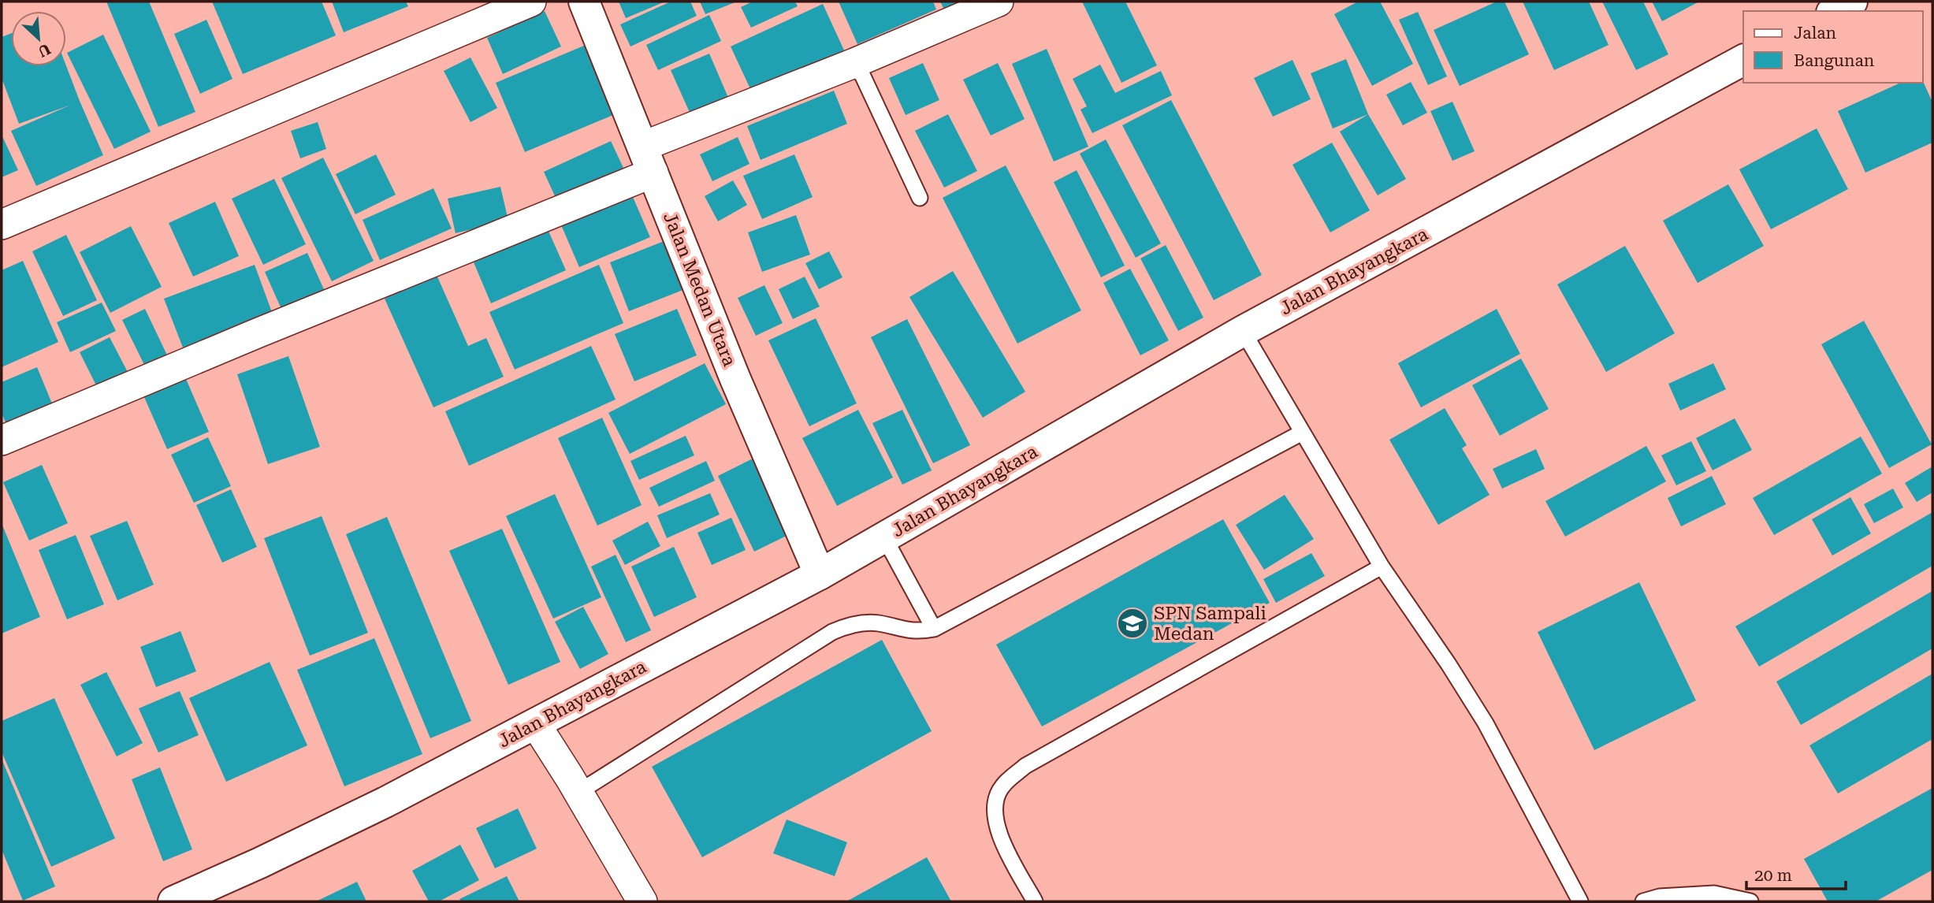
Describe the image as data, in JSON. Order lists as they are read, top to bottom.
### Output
{
  "streets": {
    "main road": ["Jalan Bhayangkara", "Jalan Medan Utara"]
  },
  "crossings": [
    ["Jalan Bhayangkara", "Jalan Medan Utara"]
  ],
  "places": {
    "school or university": ["SPN Sampali Medan"]
  },
  "legend": ["Jalan", "Bangunan"],
  "scale_bar": "20 m",
  "north": "bottom right"
}
